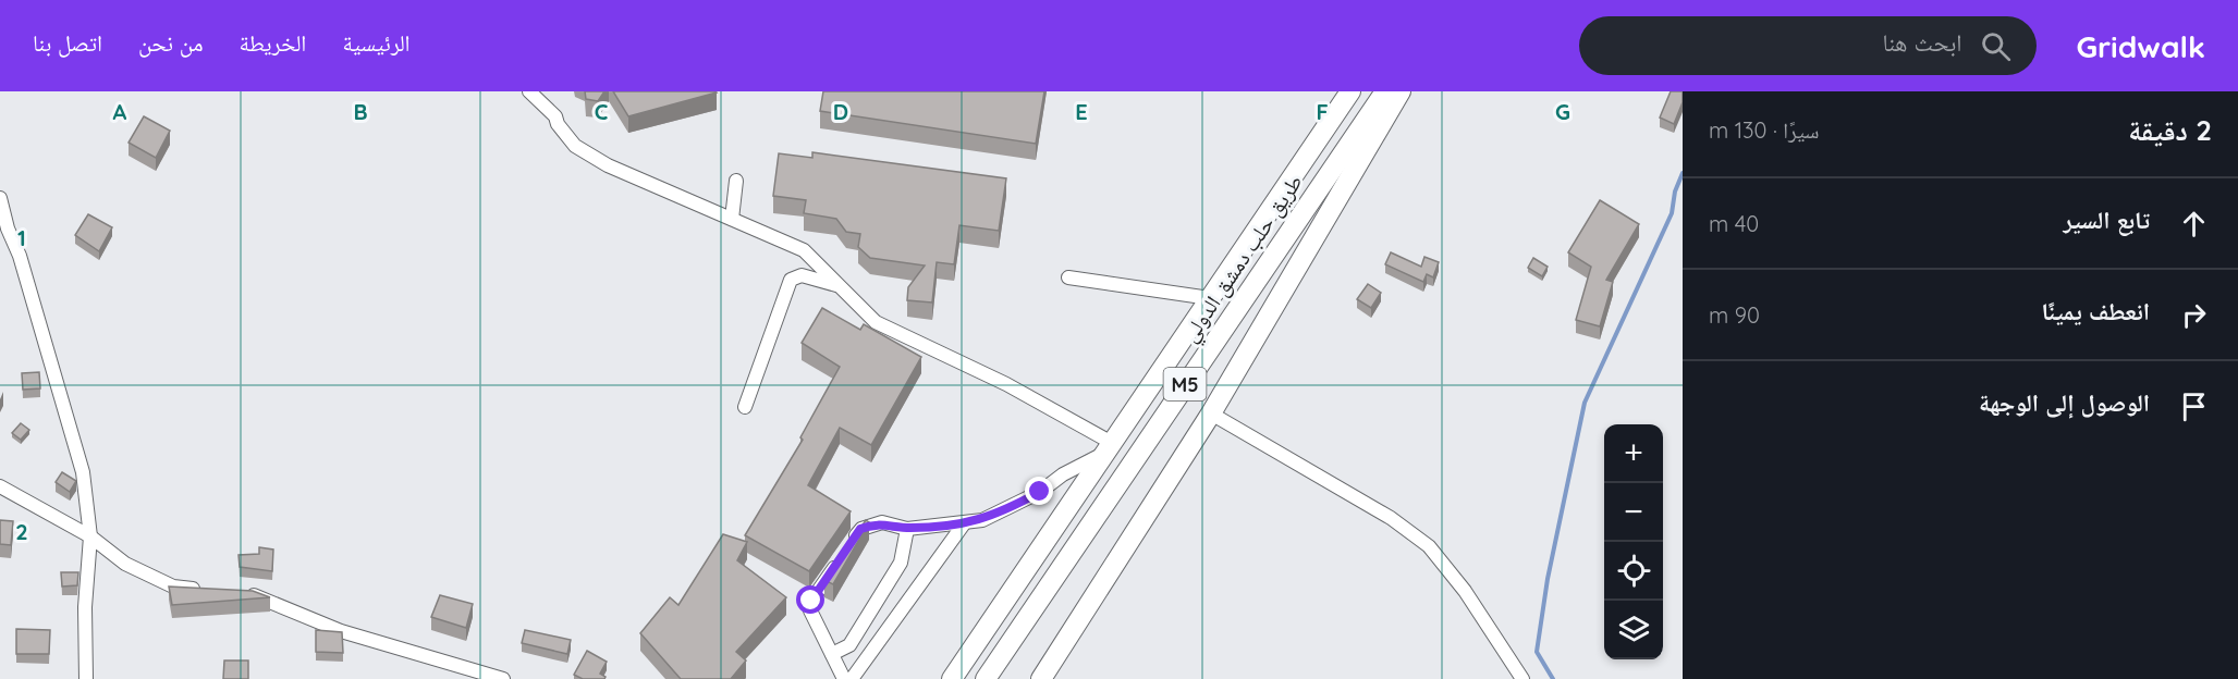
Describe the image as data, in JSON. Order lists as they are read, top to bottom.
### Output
{
  "streets": {
    "highway": ["طريق حلب دمشق الدولي", "M5"]
  },
  "page": {
    "header": "Gridwalk",
    "search": "ابحث هنا",
    "nav": [
      "الرئيسية",
      "الخريطة",
      "من نحن",
      "اتصل بنا"
    ],
    "heading": ["2 دقيقة", "سيرًا · 130 m"],
    "list": [
      ["تابع السير", "40 m"],
      ["انعطف يمينًا", "90 m"],
      "الوصول إلى الوجهة"
    ],
    "map_buttons": ["+", "−"]
  },
  "grid": {
    "columns": [
      "A",
      "B",
      "C",
      "D",
      "E",
      "F",
      "G"
    ],
    "rows": ["1", "2"]
  }
}
